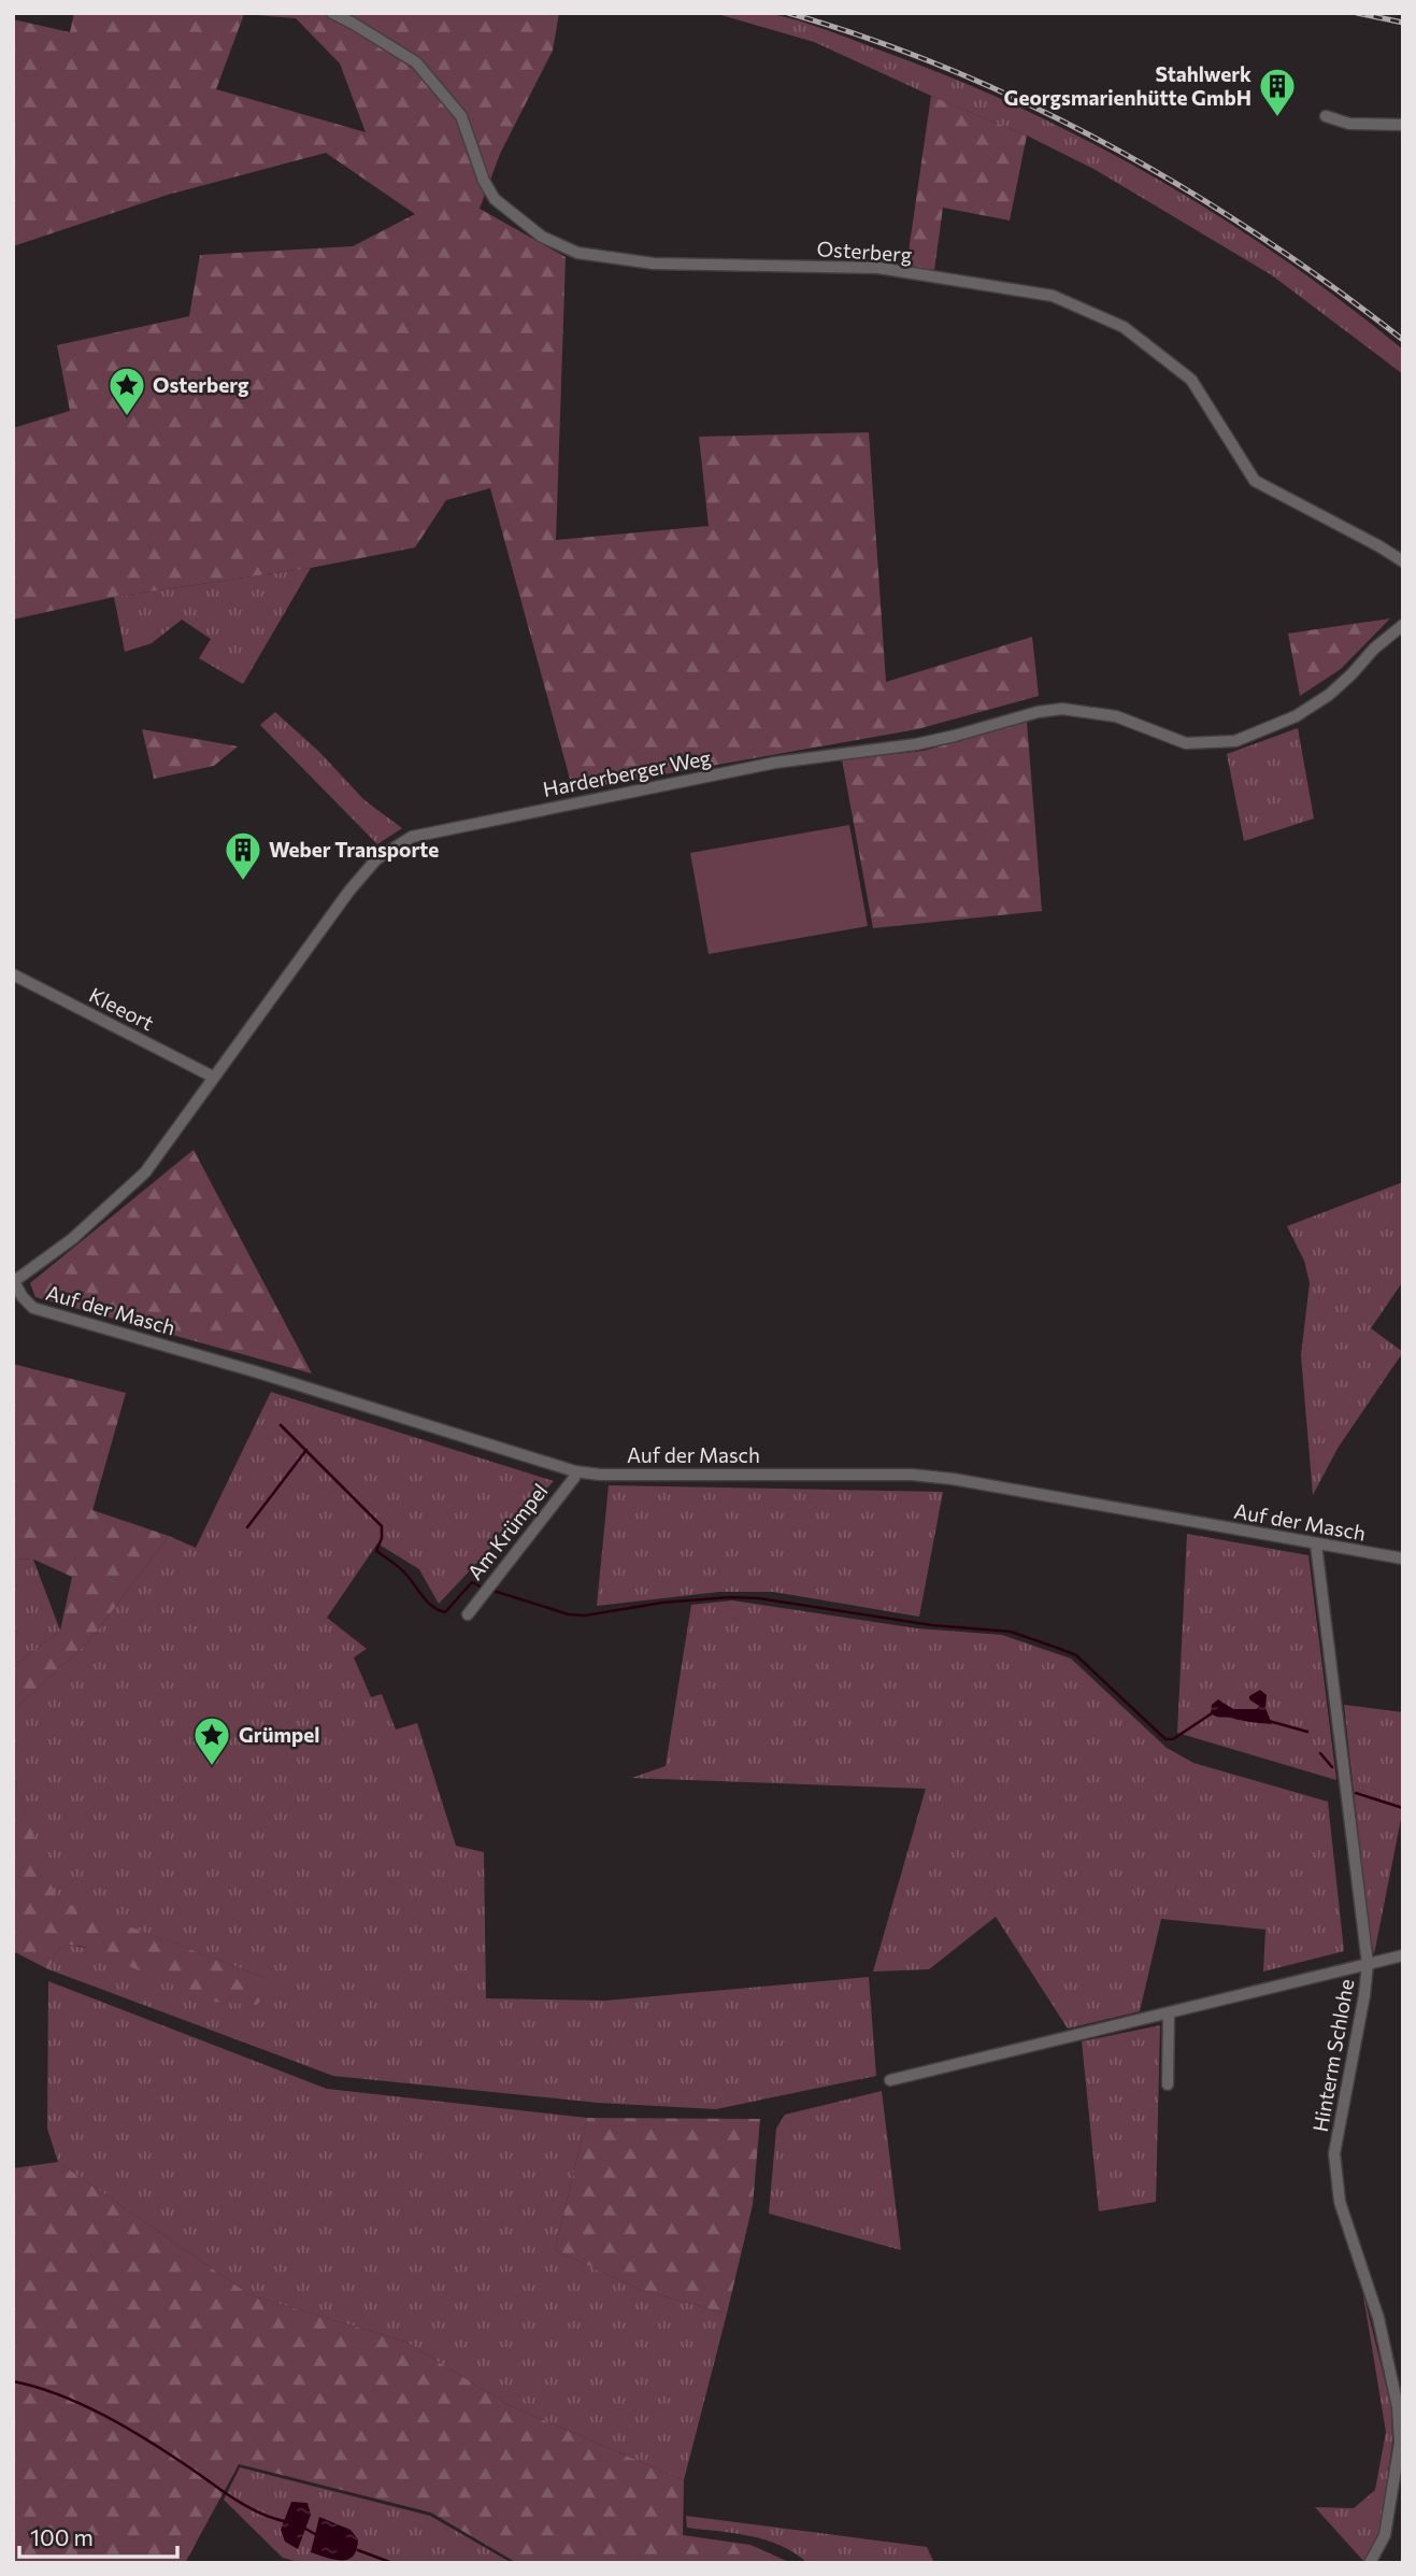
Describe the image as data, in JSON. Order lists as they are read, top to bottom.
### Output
{
  "streets": {
    "street": [
      "Osterberg",
      "Harderberger Weg",
      "Kleeort",
      "Auf der Masch",
      "Am Krümpel",
      "Hinterm Schlohe"
    ]
  },
  "crossings": [
    ["Harderberger Weg", "Kleeort"],
    ["Harderberger Weg", "Auf der Masch"],
    ["Auf der Masch", "Am Krümpel"],
    ["Auf der Masch", "Hinterm Schlohe"]
  ],
  "places": {
    "building": ["Stahlwerk Georgsmarienhütte GmbH", "Weber Transporte"],
    "place": ["Osterberg", "Grümpel"]
  },
  "scale_bar": "100 m"
}
